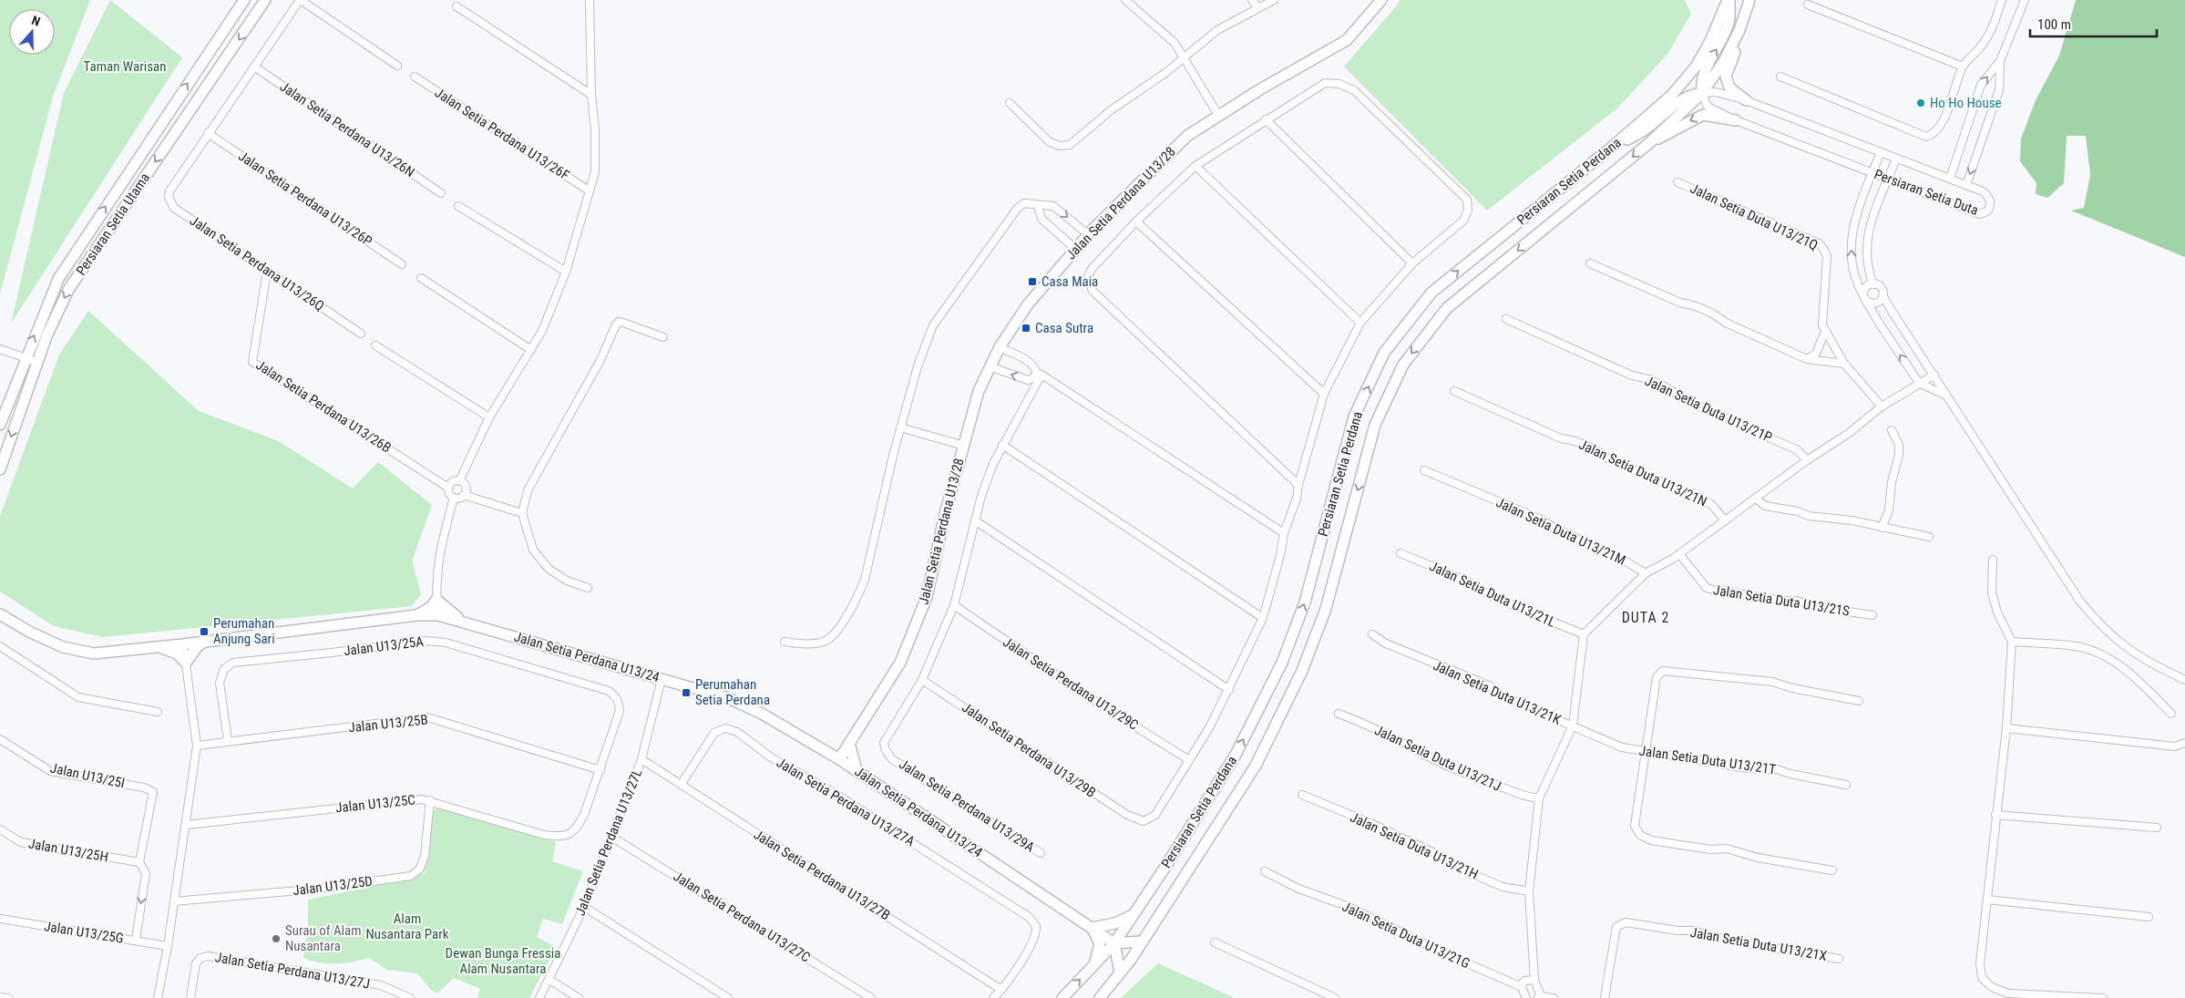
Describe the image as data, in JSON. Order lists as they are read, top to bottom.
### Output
{
  "streets": {
    "street": [
      "Jalan Setia Perdana U13/26N",
      "Jalan Setia Perdana U13/26F",
      "Persiaran Setia Perdana",
      "Persiaran Setia Duta",
      "Jalan Setia Perdana U13/26P",
      "Jalan Setia Perdana U13/28",
      "Jalan Setia Duta U13/21Q",
      "Persiaran Setia Utama",
      "Jalan Setia Perdana U13/26Q",
      "Jalan Setia Perdana U13/26B",
      "Jalan Setia Duta U13/21P",
      "Jalan Setia Duta U13/21N",
      "Jalan Setia Duta U13/21M",
      "Jalan Setia Duta U13/21L",
      "Jalan Setia Duta U13/21S",
      "Jalan U13/25A",
      "Jalan Setia Perdana U13/24",
      "Jalan Setia Perdana U13/29C",
      "Jalan Setia Duta U13/21K",
      "Jalan U13/25B",
      "Jalan Setia Perdana U13/29B",
      "Jalan Setia Duta U13/21J",
      "Jalan Setia Duta U13/21T",
      "Jalan U13/25I",
      "Jalan Setia Perdana U13/27A",
      "Jalan U13/25C",
      "Jalan Setia Perdana U13/29A",
      "Jalan Setia Perdana U13/27L",
      "Jalan Setia Duta U13/21H",
      "Jalan U13/25H",
      "Jalan Setia Perdana U13/27B",
      "Jalan U13/25D",
      "Jalan Setia Perdana U13/27C",
      "Jalan U13/25G",
      "Jalan Setia Duta U13/21G",
      "Jalan Setia Duta U13/21X",
      "Jalan Setia Perdana U13/27J"
    ]
  },
  "crossings": [
    ["Persiaran Setia Perdana", "Persiaran Setia Duta"],
    ["Persiaran Setia Perdana", "Jalan Setia Perdana U13/24"],
    ["Jalan Setia Perdana U13/26P", "Jalan Setia Perdana U13/26Q"],
    ["Jalan Setia Perdana U13/28", "Jalan Setia Perdana U13/24"],
    ["Jalan Setia Perdana U13/26Q", "Jalan Setia Perdana U13/26B"],
    ["Jalan U13/25A", "Jalan U13/25B"],
    ["Jalan U13/25A", "Jalan U13/25C"],
    ["Jalan Setia Perdana U13/24", "Jalan Setia Perdana U13/27L"],
    ["Jalan Setia Perdana U13/29C", "Jalan Setia Perdana U13/29B"],
    ["Jalan Setia Duta U13/21K", "Jalan Setia Duta U13/21T"],
    ["Jalan U13/25B", "Jalan U13/25C"],
    ["Jalan Setia Perdana U13/29B", "Jalan Setia Perdana U13/29A"],
    ["Jalan U13/25I", "Jalan U13/25H"],
    ["Jalan Setia Perdana U13/27A", "Jalan Setia Perdana U13/27B"],
    ["Jalan U13/25C", "Jalan U13/25D"],
    ["Jalan Setia Perdana U13/27L", "Jalan Setia Perdana U13/27B"],
    ["Jalan Setia Perdana U13/27L", "Jalan Setia Perdana U13/27C"]
  ],
  "districts": ["DUTA 2"],
  "parks": ["Taman Warisan", "Alam Nusantara Park", "Dewan Bunga Fressia Alam Nusantara"],
  "places": {
    "other": ["Ho Ho House", "Surau of Alam Nusantara"],
    "transit": [
      "Casa Maia",
      "Casa Sutra",
      "Perumahan Anjung Sari",
      "Perumahan Setia Perdana"
    ]
  },
  "scale_bar": "100 m",
  "north": "top"
}
